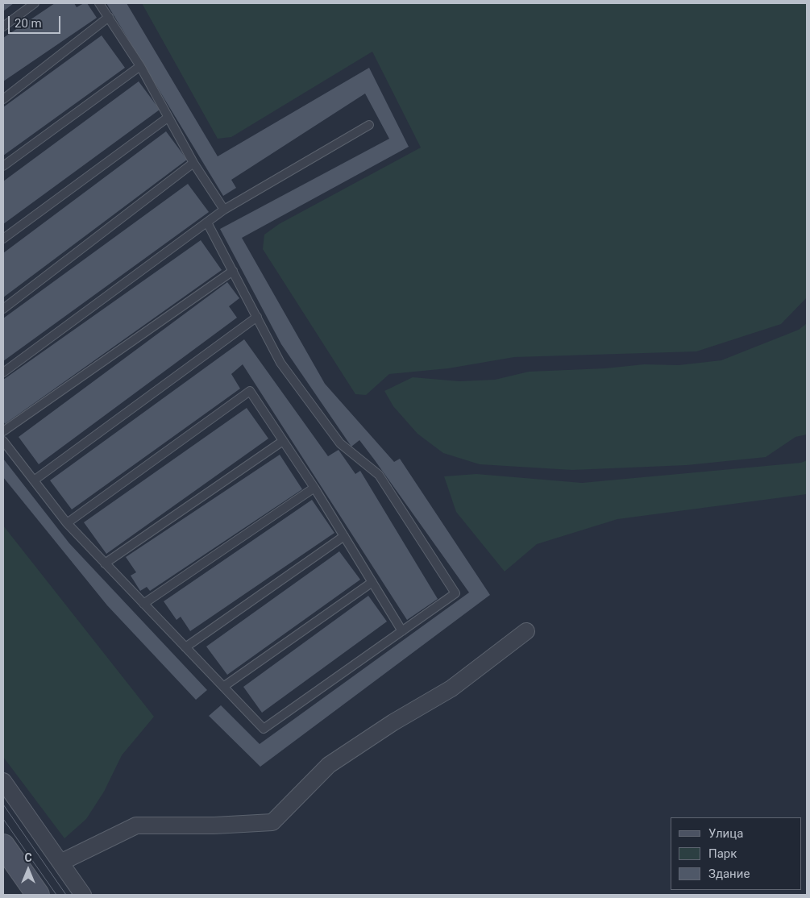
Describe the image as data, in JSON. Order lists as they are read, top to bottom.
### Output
{
  "legend": ["Улица", "Парк", "Здание"],
  "scale_bar": "20 m",
  "north": "top"
}
